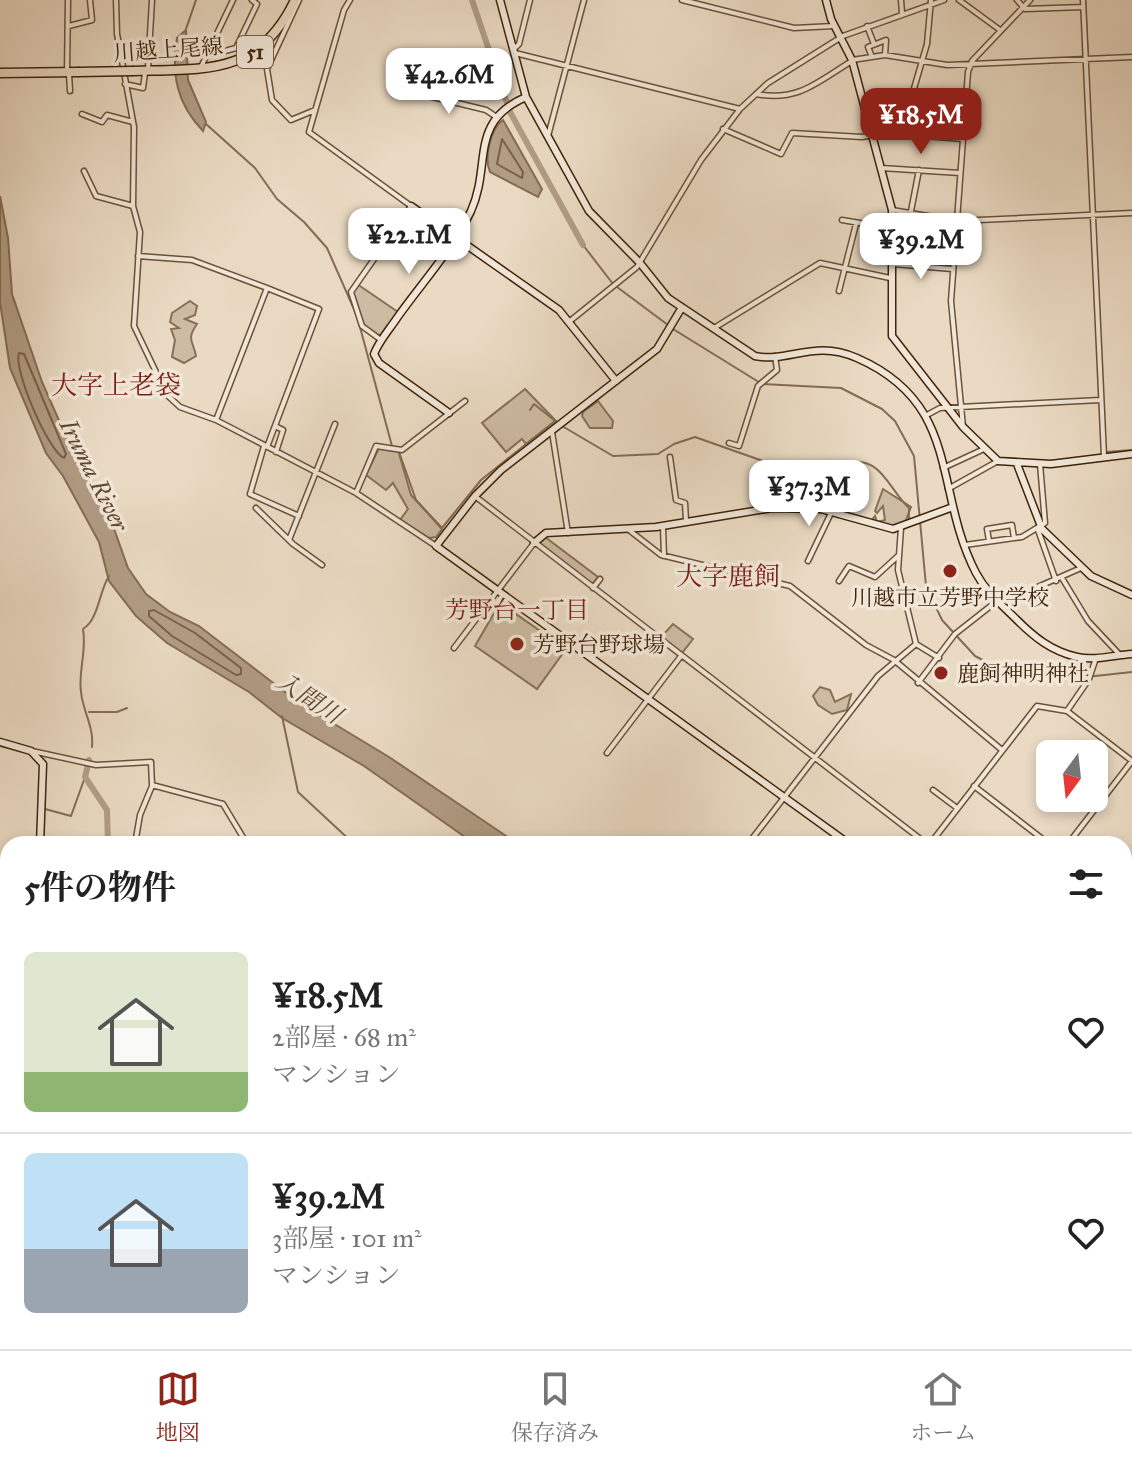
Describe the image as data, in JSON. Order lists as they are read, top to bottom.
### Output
{
  "streets": {
    "main road": ["川越上尾線", "51"]
  },
  "crossings": [
    ["川越上尾線", "51"]
  ],
  "districts": ["大字上老袋", "大字鹿飼", "芳野台一丁目"],
  "water": ["Iruma River", "入間川"],
  "places": ["川越市立芳野中学校", "芳野台野球場", "鹿飼神明神社"],
  "north": "bottom",
  "page": {
    "price": [
      "¥42.6M",
      "¥18.5M",
      "¥22.1M",
      "¥39.2M",
      "¥37.3M"
    ],
    "heading": "5件の物件",
    "list": [
      {
        "name": "¥18.5M",
        "note": "2部屋 · 68 m² · マンション"
      },
      {
        "name": "¥39.2M",
        "note": "3部屋 · 101 m² · マンション"
      }
    ],
    "tabs": ["地図", "保存済み", "ホーム"]
  }
}
